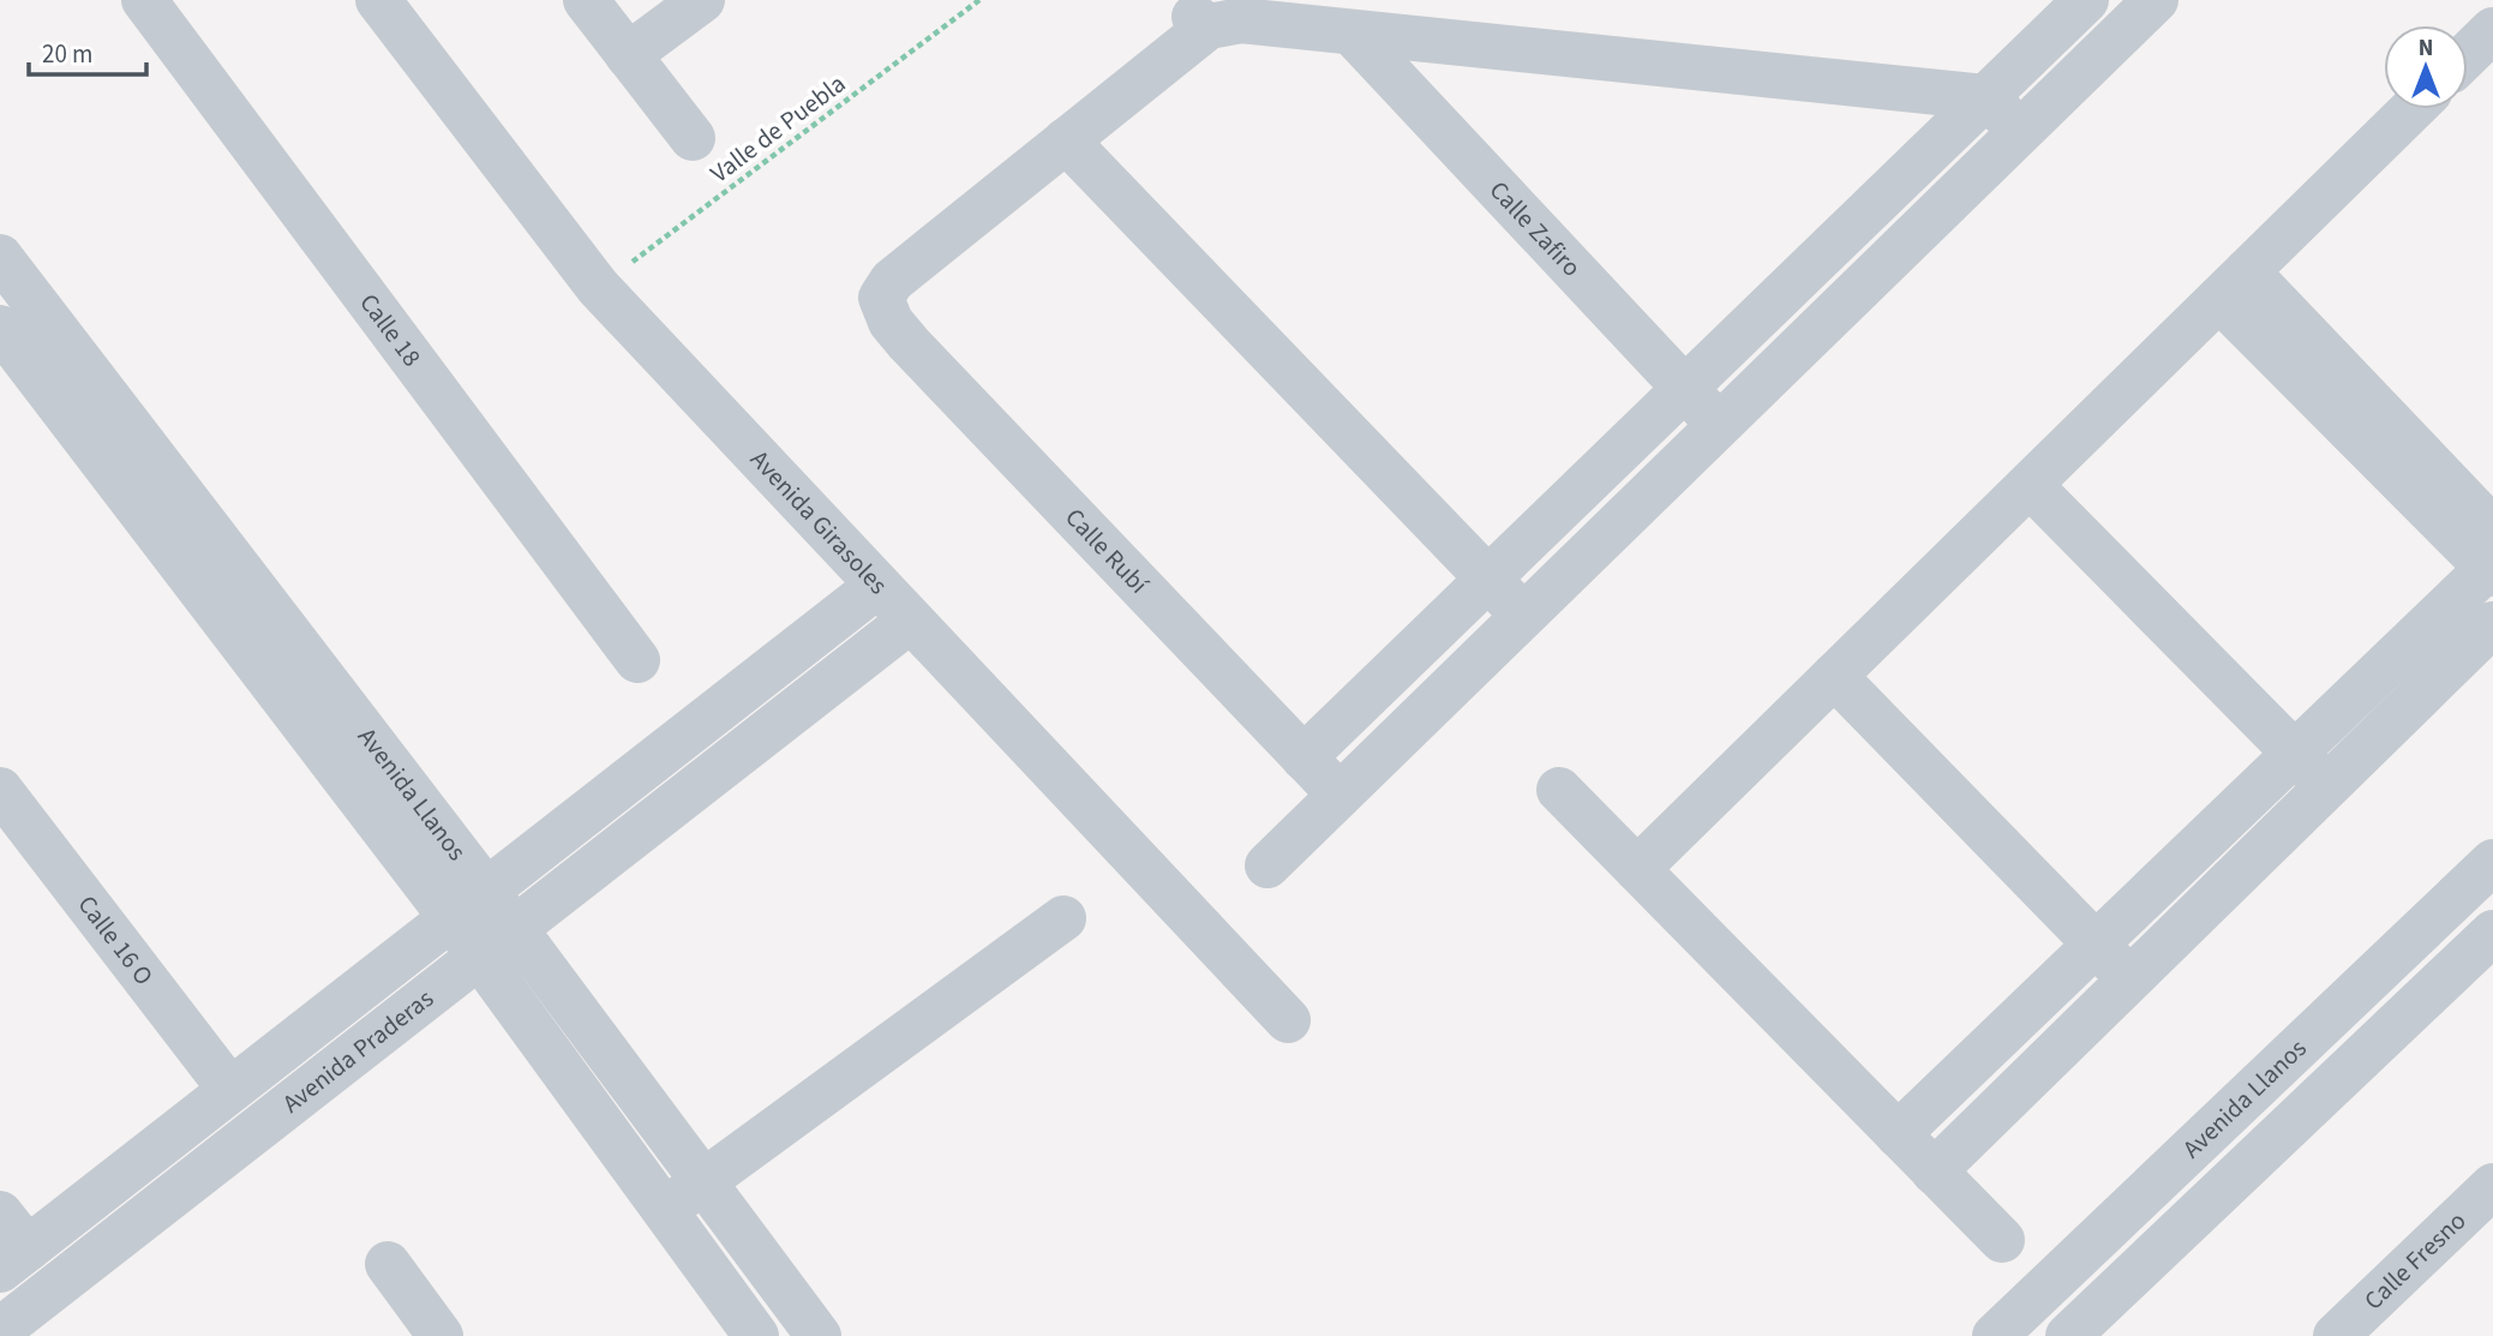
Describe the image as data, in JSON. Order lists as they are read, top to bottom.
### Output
{
  "streets": {
    "street": [
      "Calle Zafiro",
      "Calle 18",
      "Avenida Girasoles",
      "Calle Rubí",
      "Avenida Llanos",
      "Calle 16 O",
      "Avenida Praderas",
      "Calle Fresno"
    ],
    "path": ["Valle de Puebla"]
  },
  "crossings": [
    ["Valle de Puebla", "Avenida Girasoles"],
    ["Avenida Girasoles", "Avenida Praderas"],
    ["Avenida Llanos", "Avenida Praderas"],
    ["Calle 16 O", "Avenida Praderas"]
  ],
  "scale_bar": "20 m",
  "north": "top"
}
